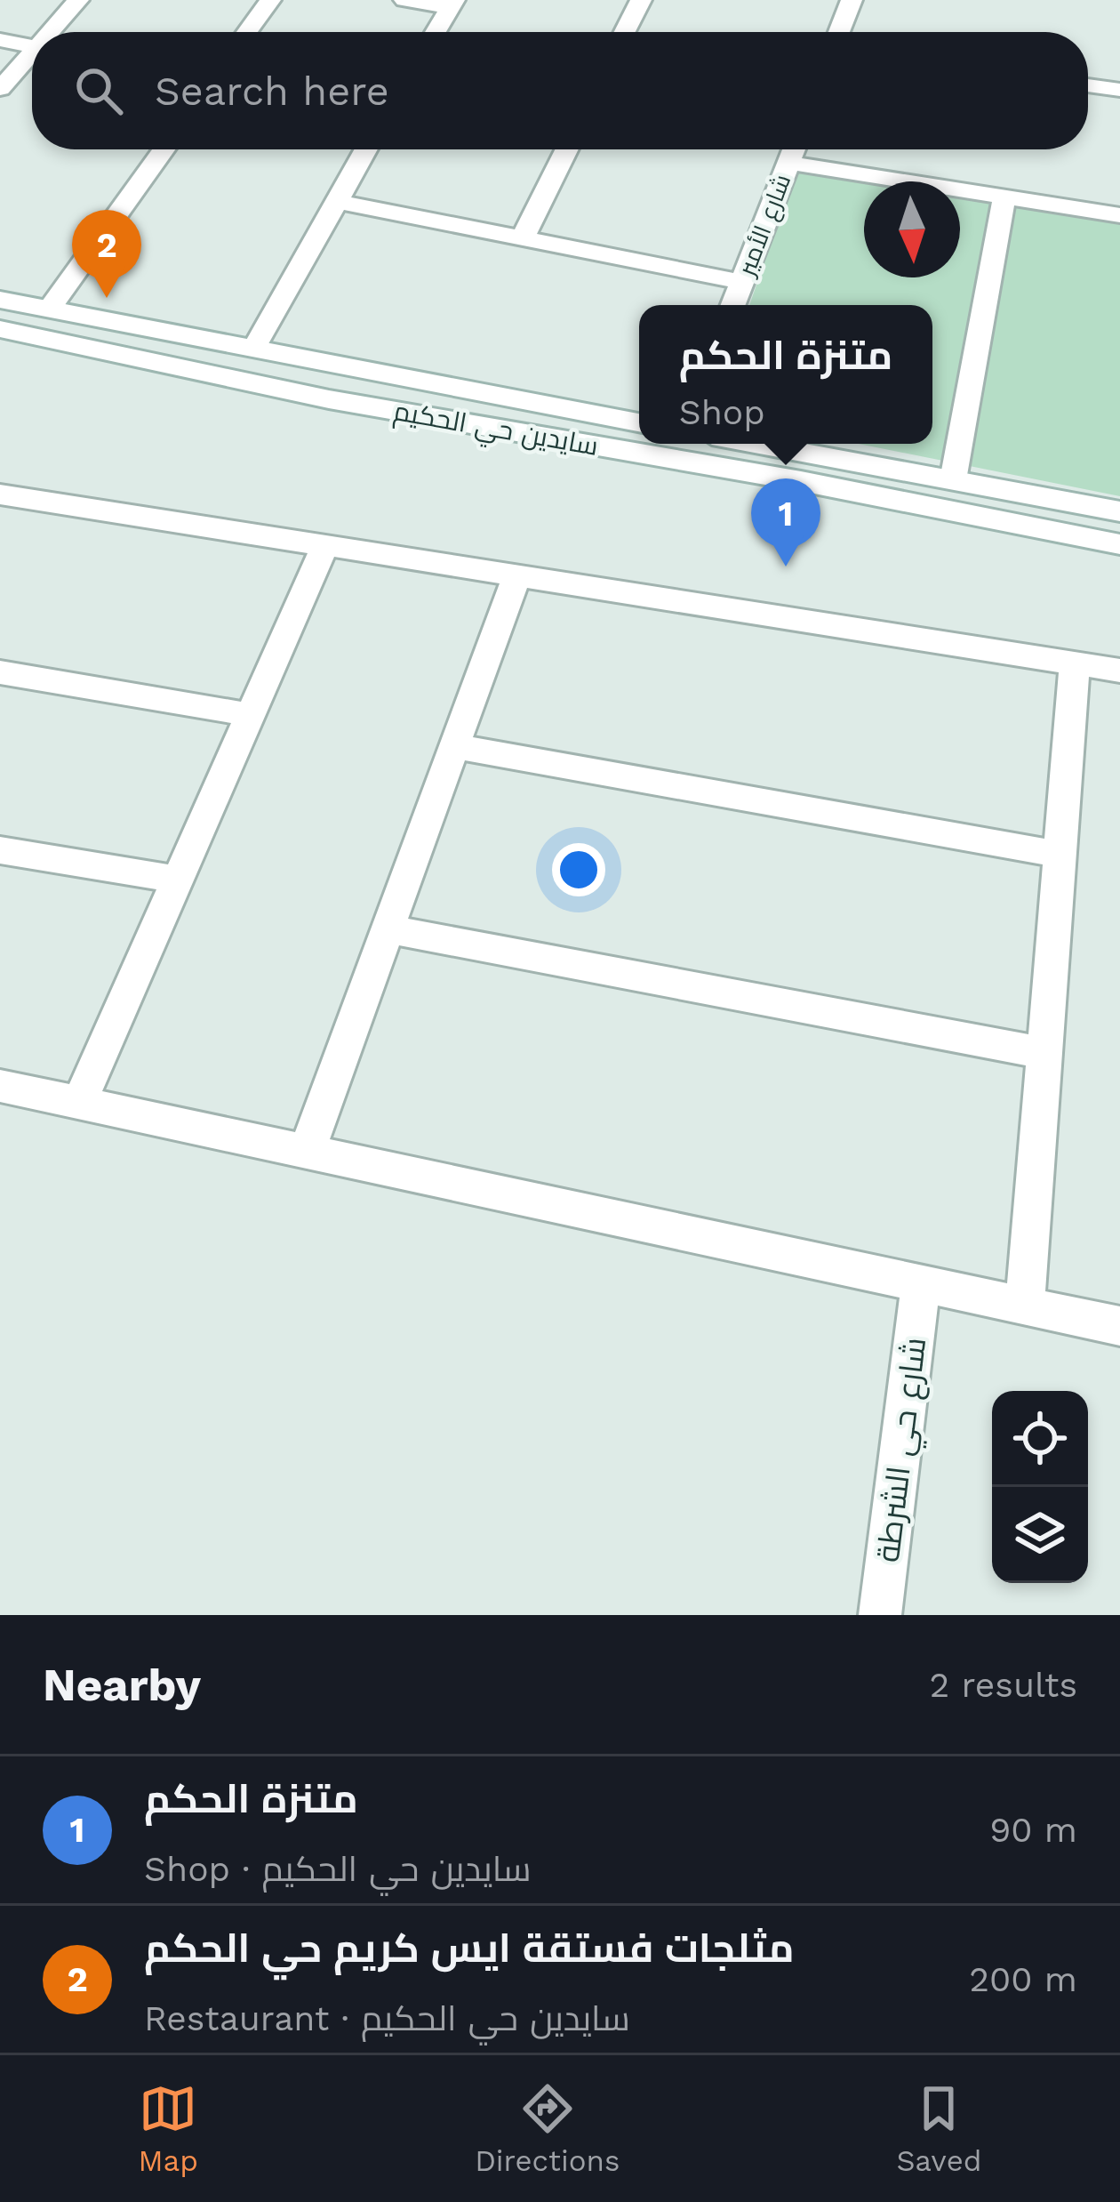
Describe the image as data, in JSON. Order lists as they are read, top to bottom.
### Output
{
  "streets": {
    "street": ["شارع الأمير", "سايدين حي الحكيم", "شارع حي الشرطة"]
  },
  "north": "bottom",
  "page": {
    "search": "Search here",
    "pins": ["2", "1"],
    "popup": ["متنزة الحكم", "Shop"],
    "heading": ["Nearby", "2 results"],
    "list": [
      {
        "mark": "1",
        "name": "متنزة الحكم",
        "note": "Shop · سايدين حي الحكيم",
        "value": "90 m"
      },
      {
        "mark": "2",
        "name": "مثلجات فستقة ايس كريم حي الحكم",
        "note": "Restaurant · سايدين حي الحكيم",
        "value": "200 m"
      }
    ],
    "nav": ["Map", "Directions", "Saved"]
  }
}
